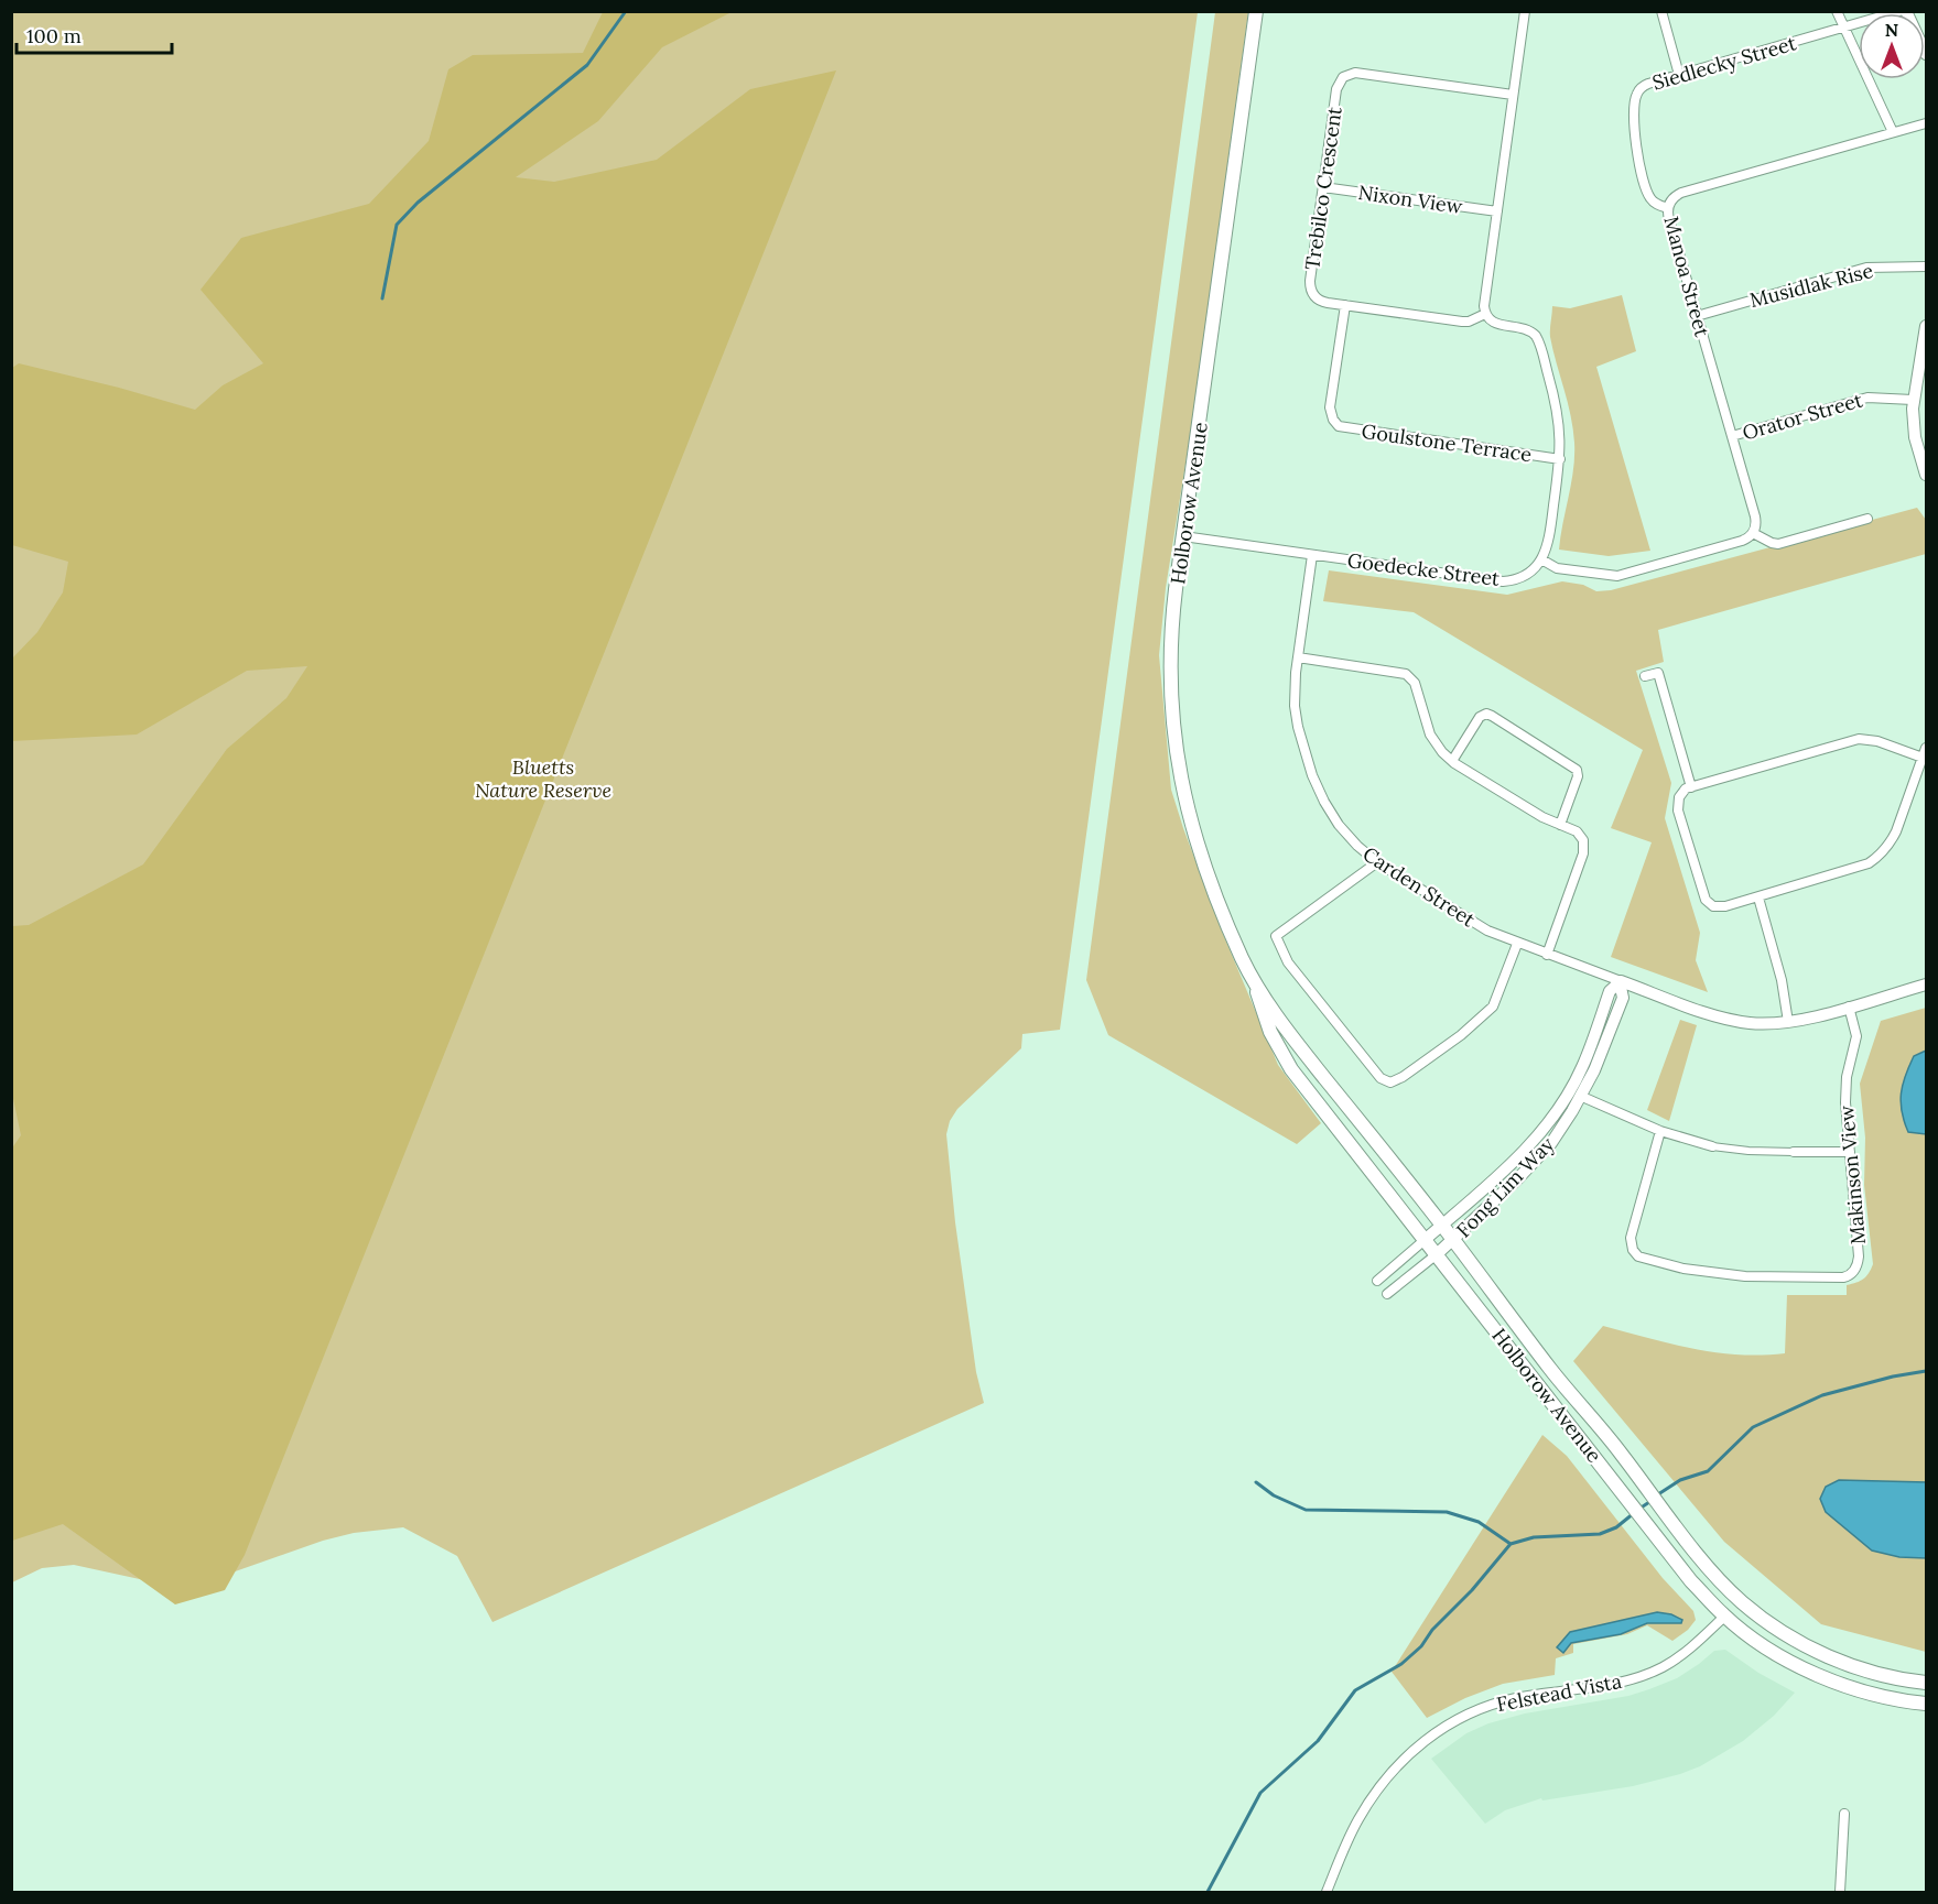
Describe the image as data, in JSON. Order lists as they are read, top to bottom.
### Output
{
  "streets": {
    "main road": ["Holborow Avenue", "Felstead Vista"],
    "street": [
      "Siedlecky Street",
      "Trebilco Crescent",
      "Nixon View",
      "Manoa Street",
      "Musidlak Rise",
      "Orator Street",
      "Goulstone Terrace",
      "Goedecke Street",
      "Carden Street",
      "Makinson View",
      "Fong Lim Way"
    ]
  },
  "crossings": [
    ["Siedlecky Street", "Manoa Street"],
    ["Trebilco Crescent", "Nixon View"],
    ["Trebilco Crescent", "Goulstone Terrace"],
    ["Manoa Street", "Musidlak Rise"],
    ["Manoa Street", "Orator Street"],
    ["Holborow Avenue", "Goedecke Street"],
    ["Holborow Avenue", "Fong Lim Way"],
    ["Holborow Avenue", "Felstead Vista"],
    ["Goedecke Street", "Carden Street"]
  ],
  "parks": ["Bluetts Nature Reserve"],
  "scale_bar": "100 m",
  "north": "top"
}
